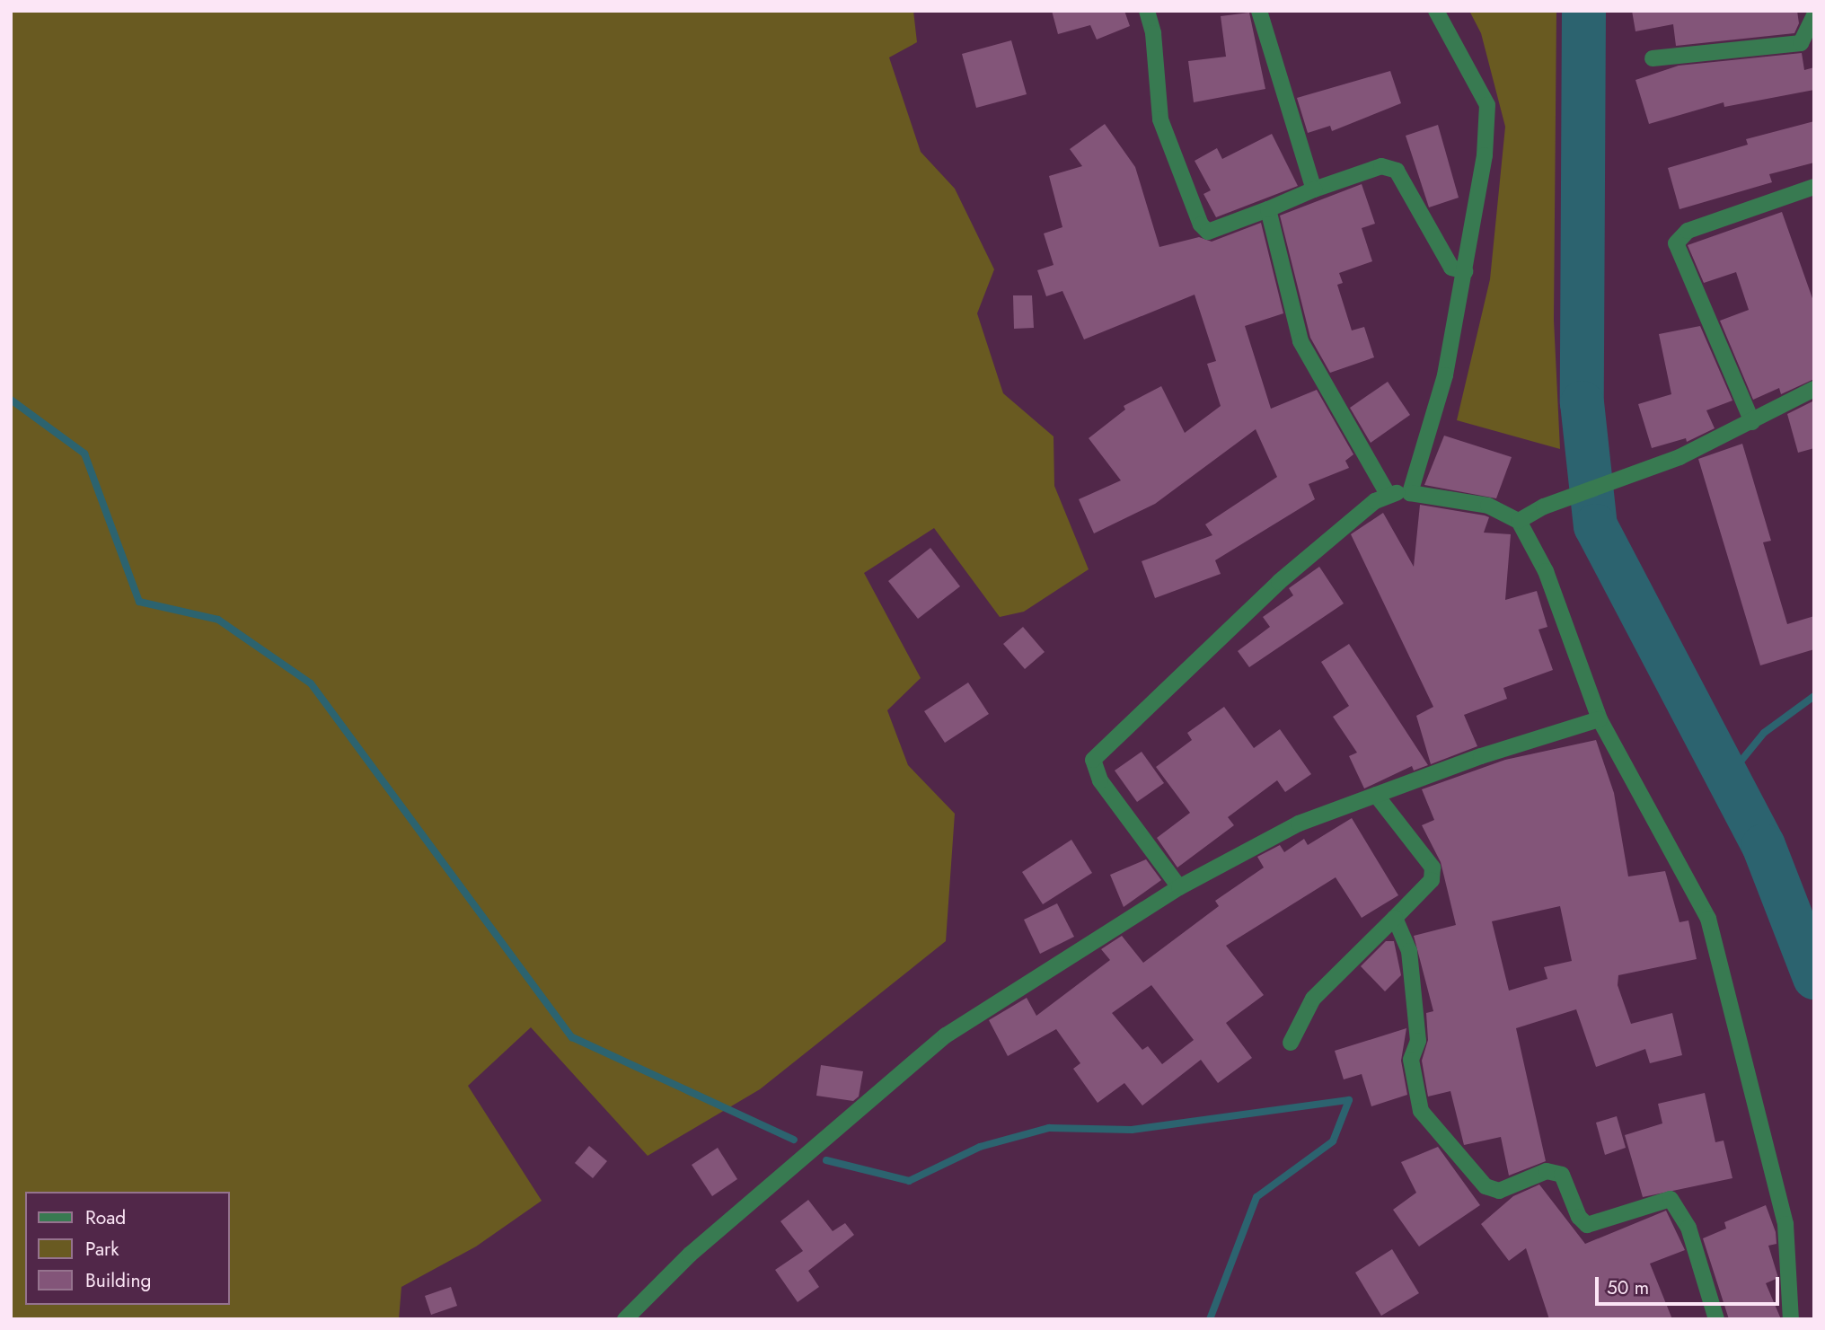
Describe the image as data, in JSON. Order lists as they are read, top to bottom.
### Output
{
  "legend": ["Road", "Park", "Building"],
  "scale_bar": "50 m"
}
